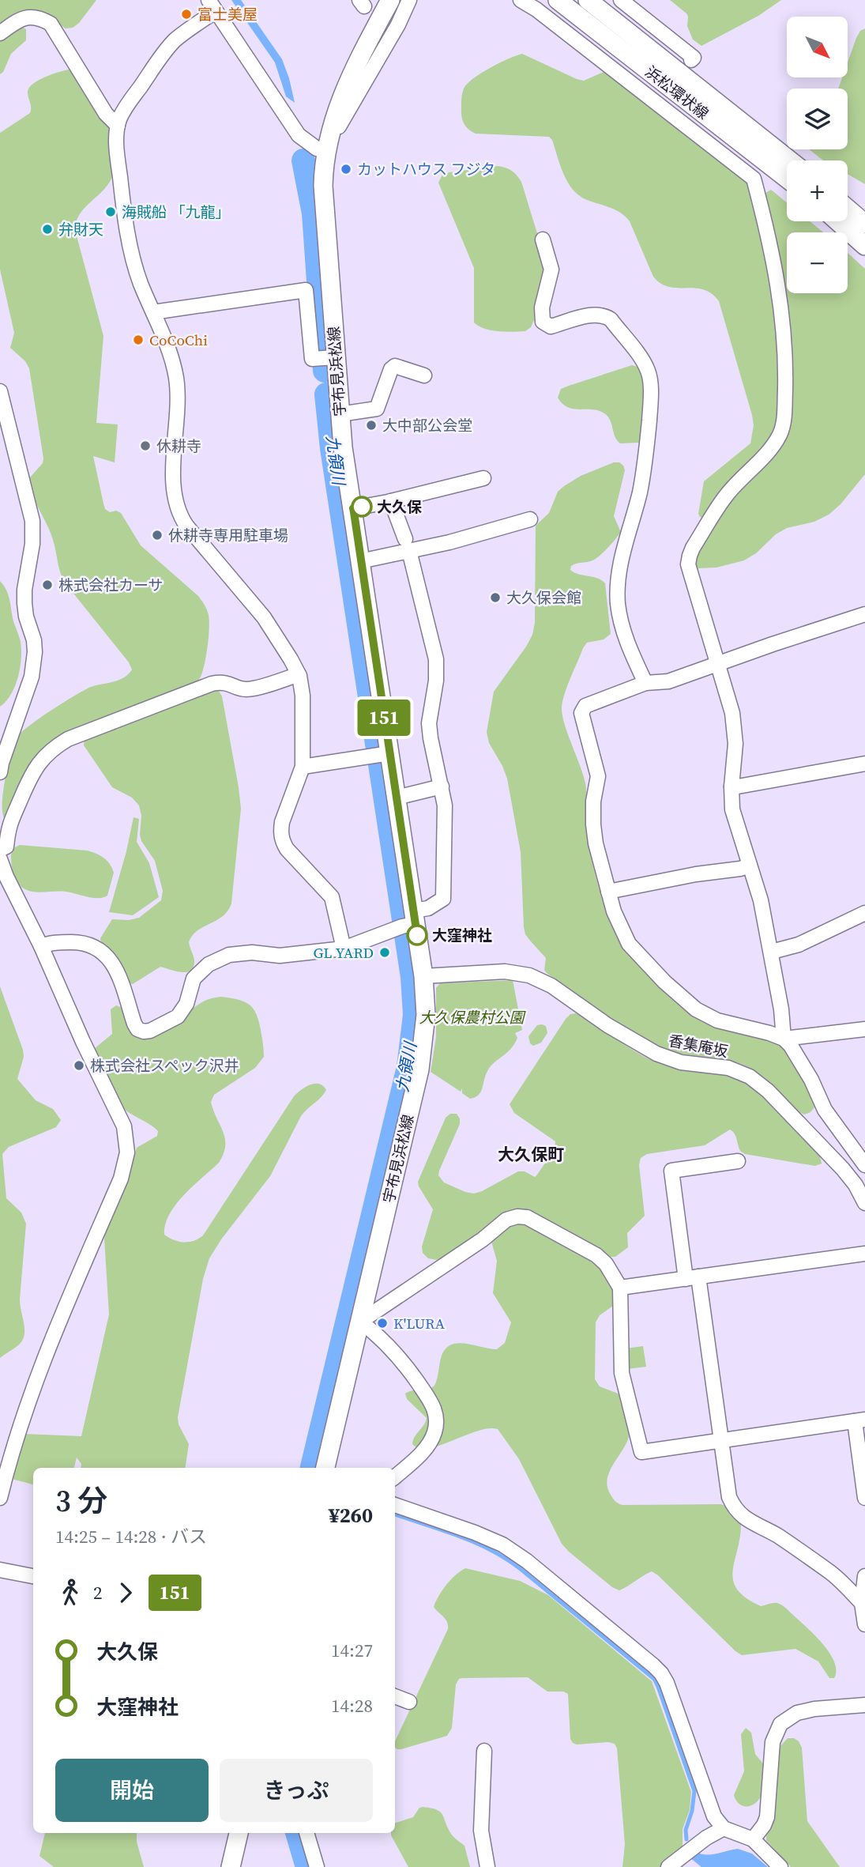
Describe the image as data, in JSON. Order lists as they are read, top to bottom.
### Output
{
  "streets": {
    "main road": ["浜松環状線", "宇布見浜松線"],
    "street": ["香集庵坂"]
  },
  "crossings": [
    ["宇布見浜松線", "香集庵坂"]
  ],
  "districts": ["大久保町"],
  "water": ["九領川"],
  "parks": ["大久保農村公園"],
  "places": [
    "富士美屋",
    "カットハウス フジタ",
    "海賊船 「九龍」",
    "弁財天",
    "CoCoChi",
    "大中部公会堂",
    "休耕寺",
    "大久保",
    "休耕寺専用駐車場",
    "株式会社カーサ",
    "大久保会館",
    "大窪神社",
    "GL YARD",
    "株式会社スペック沢井",
    "K'LURA"
  ],
  "lines": ["bus line 151"],
  "north": "bottom right",
  "page": {
    "on_map": "151",
    "map_buttons": ["+", "−"],
    "heading": ["3 分", "14:25 – 14:28 · バス", "¥260"],
    "legs": ["2", "151"],
    "list": [
      {
        "name": "大久保",
        "value": "14:27"
      },
      {
        "name": "大窪神社",
        "value": "14:28"
      }
    ],
    "buttons": ["開始", "きっぷ"]
  }
}
